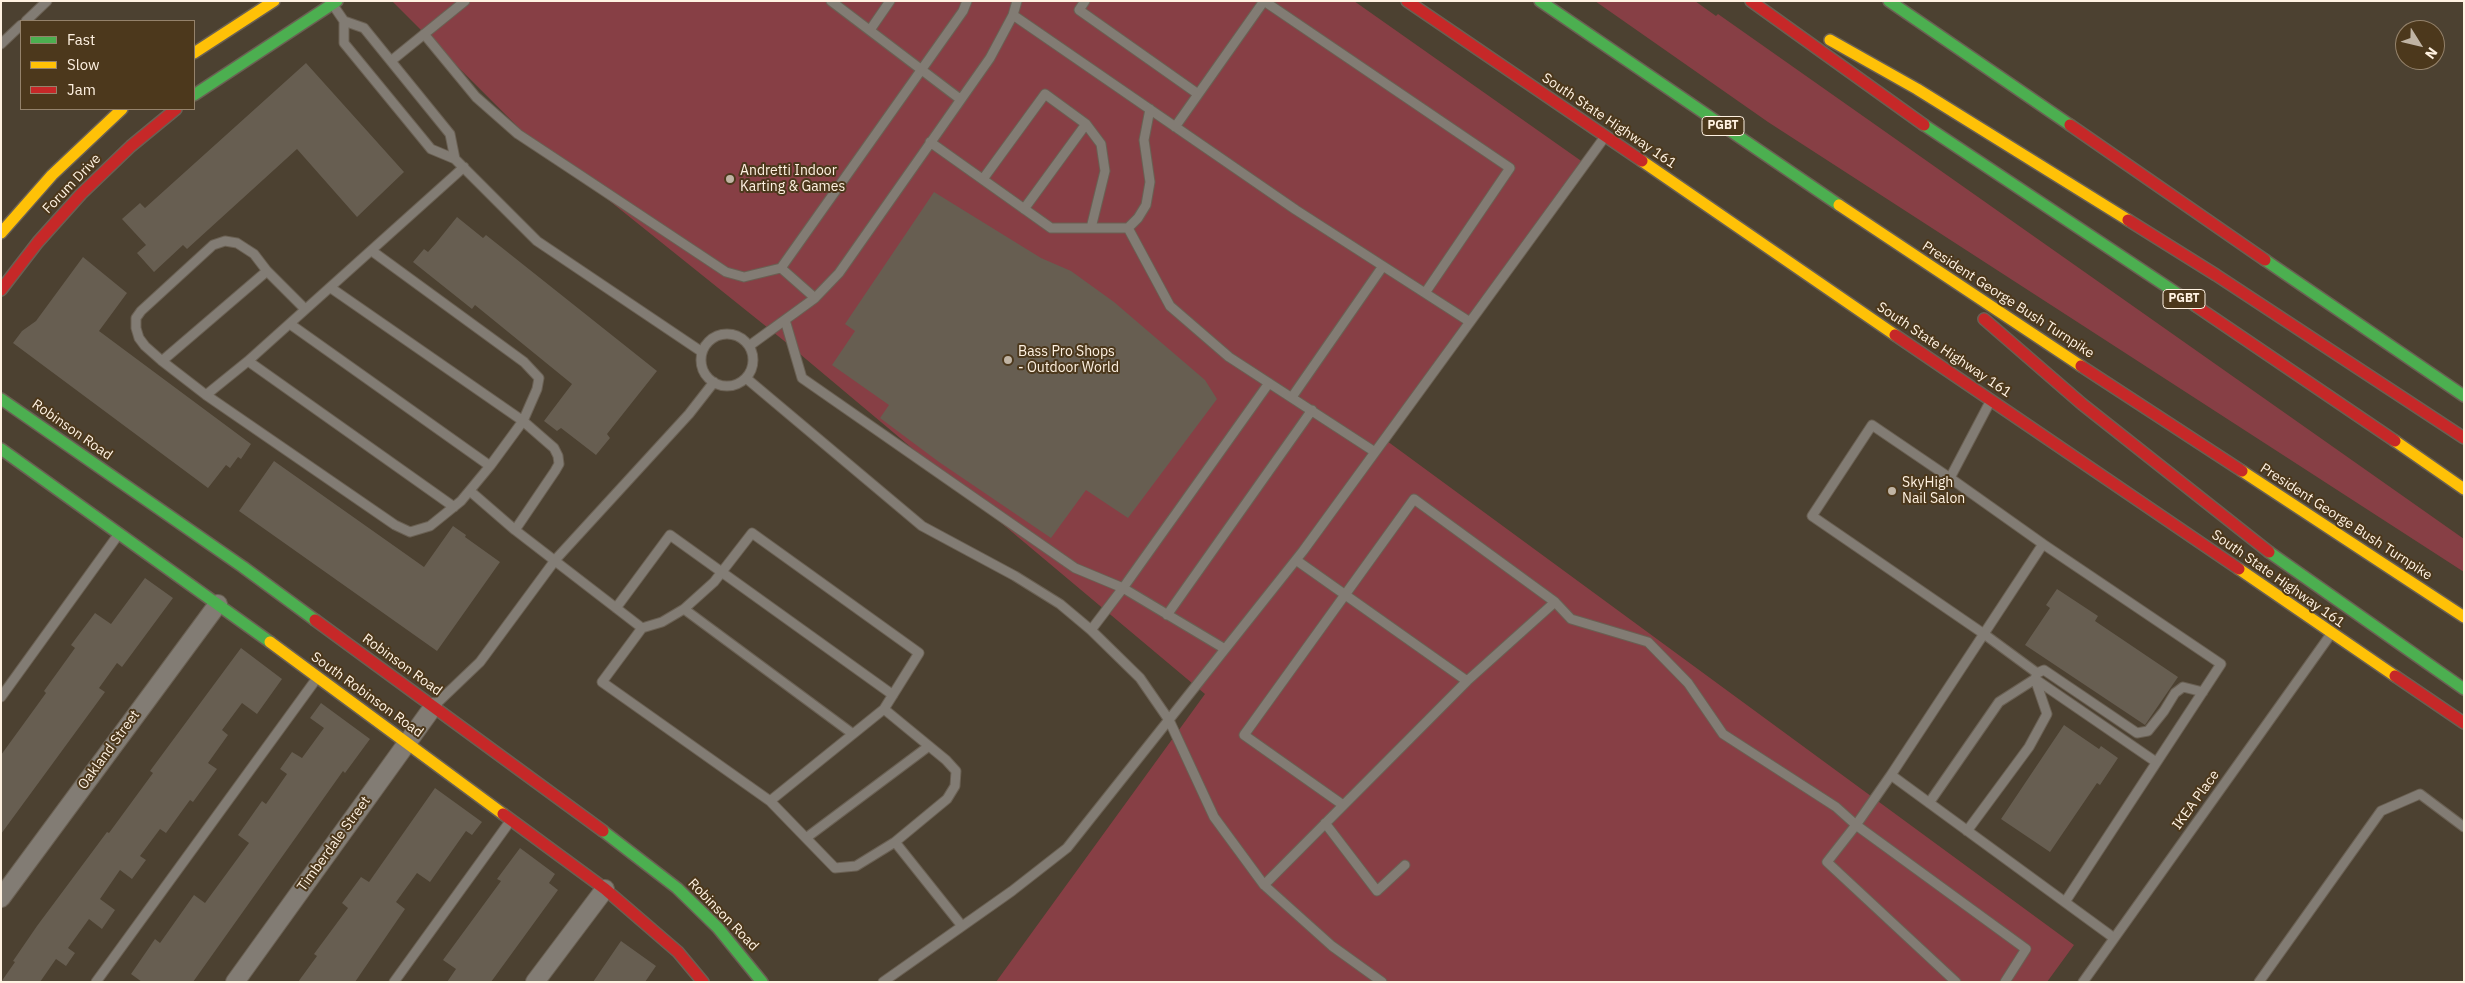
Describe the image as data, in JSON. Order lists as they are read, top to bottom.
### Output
{
  "streets": {
    "main road": [
      "South State Highway 161",
      "PGBT",
      "Forum Drive",
      "President George Bush Turnpike",
      "Robinson Road",
      "South Robinson Road"
    ],
    "street": ["Oakland Street", "Timberdale Street"],
    "lane": ["IKEA Place"]
  },
  "crossings": [
    ["South State Highway 161", "IKEA Place"],
    ["Robinson Road", "Timberdale Street"],
    ["South Robinson Road", "Oakland Street"],
    ["South Robinson Road", "Timberdale Street"]
  ],
  "places": ["Andretti Indoor Karting & Games", "Bass Pro Shops - Outdoor World", "SkyHigh Nail Salon"],
  "legend": ["Fast", "Slow", "Jam"],
  "north": "bottom right"
}
